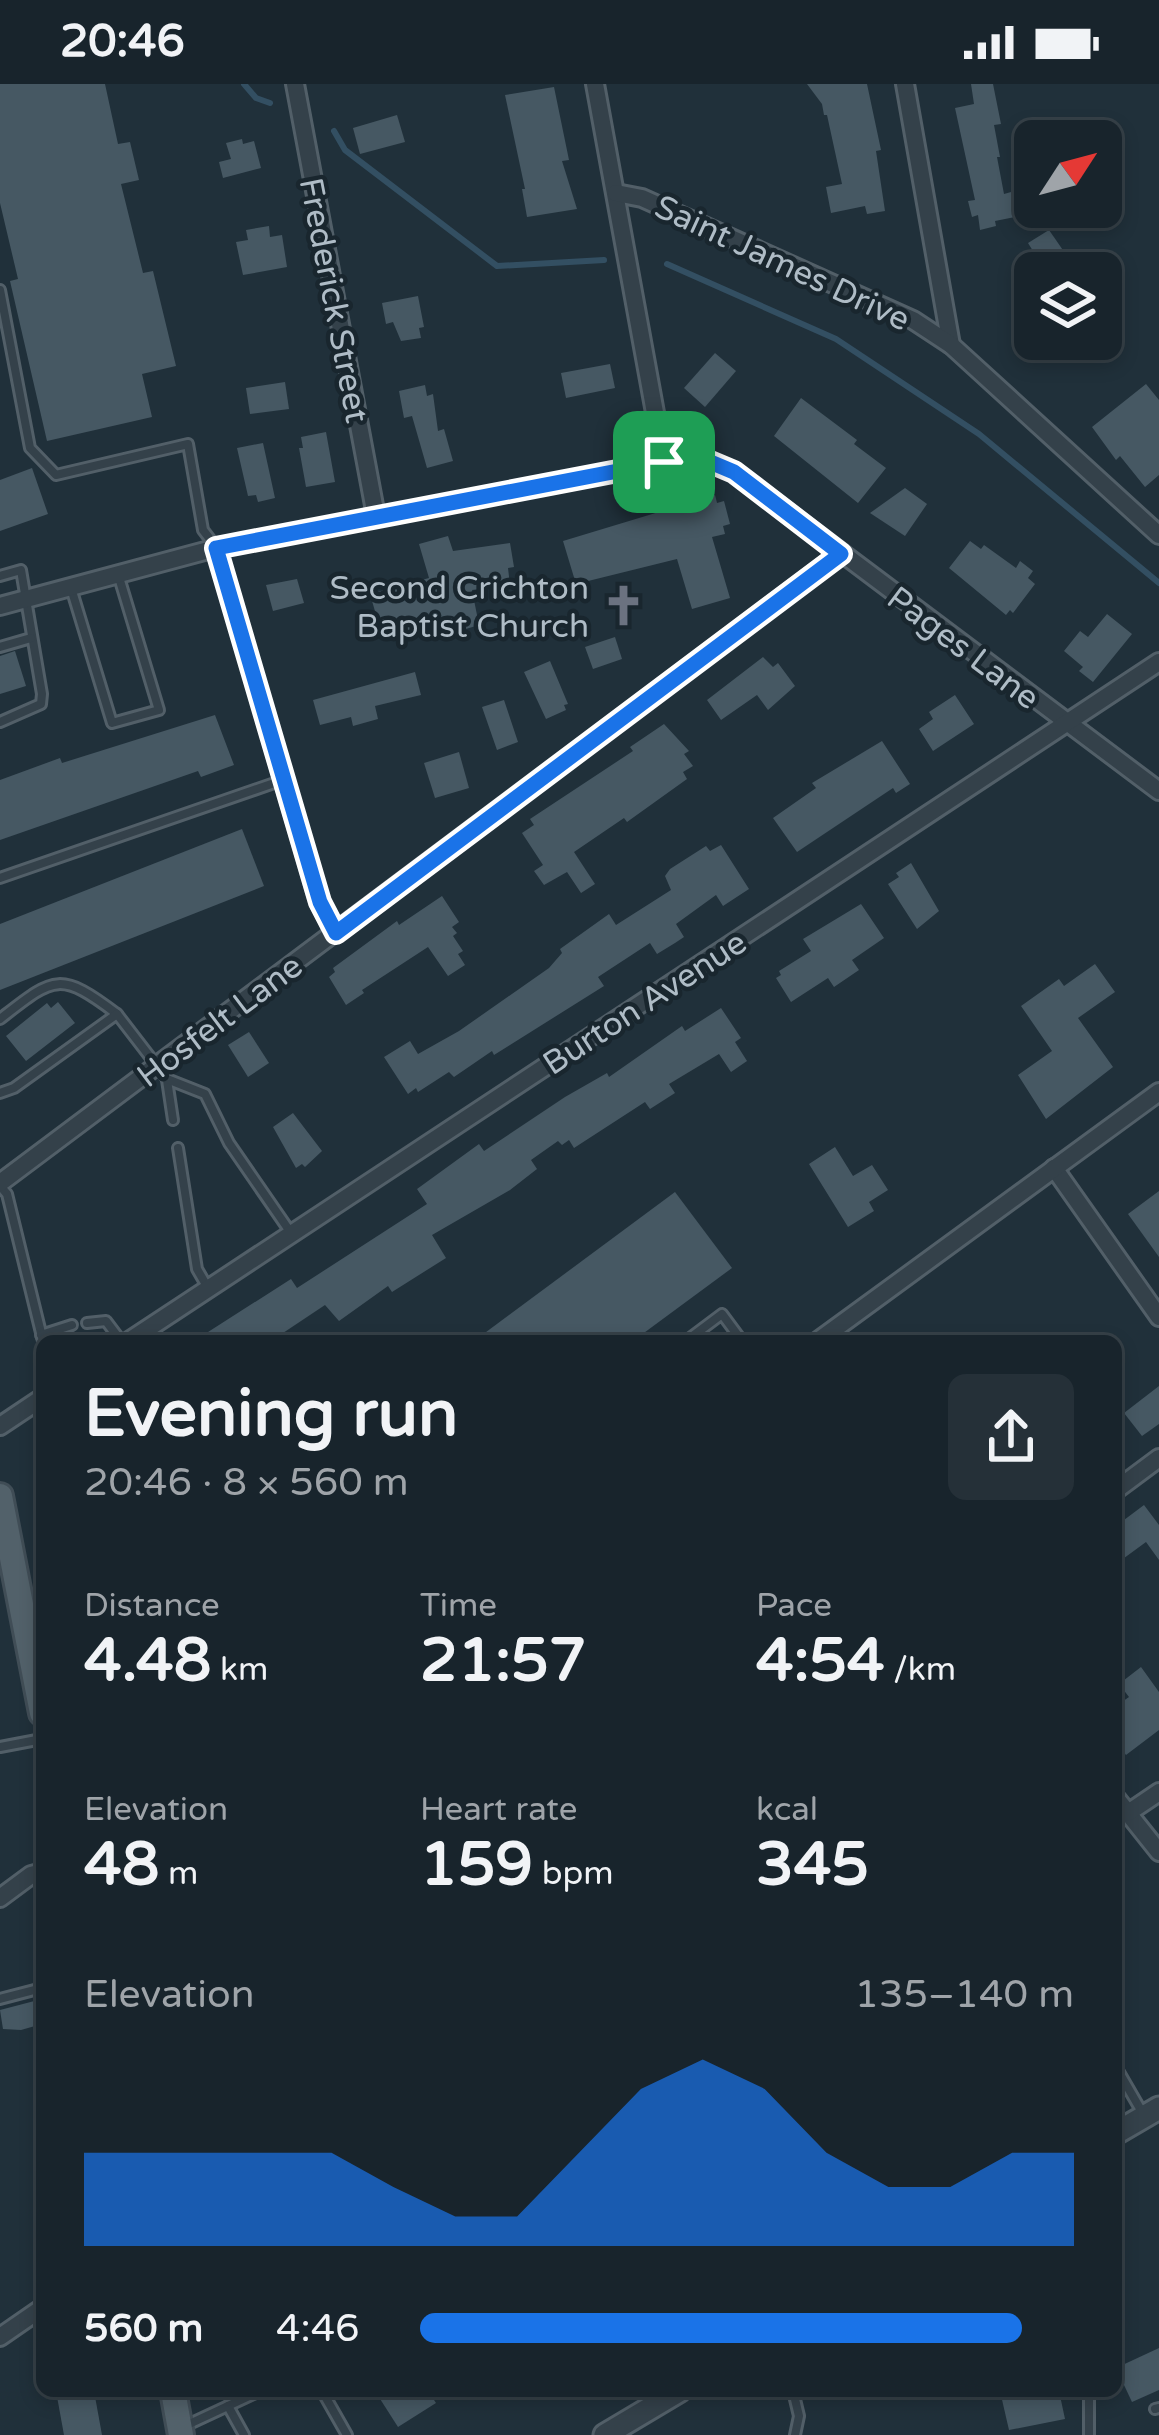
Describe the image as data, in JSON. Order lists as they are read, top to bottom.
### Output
{
  "streets": {
    "street": [
      "Saint James Drive",
      "Frederick Street",
      "Pages Lane",
      "Burton Avenue",
      "Hosfelt Lane"
    ]
  },
  "crossings": [
    ["Frederick Street", "Pages Lane"],
    ["Pages Lane", "Burton Avenue"],
    ["Pages Lane", "Hosfelt Lane"]
  ],
  "places": {
    "church": ["Second Crichton Baptist Church"]
  },
  "north": "top right",
  "page": {
    "status": "20:46",
    "heading": ["Evening run", "20:46 · 8 × 560 m"],
    "stats": [
      ["Distance", "4.48 km"],
      ["Time", "21:57"],
      ["Pace", "4:54 /km"],
      ["Elevation", "48 m"],
      ["Heart rate", "159 bpm"],
      ["kcal", "345"]
    ],
    "chart": ["Elevation", "135–140 m"],
    "list": [
      {
        "name": "560 m",
        "note": "4:46"
      }
    ]
  }
}
